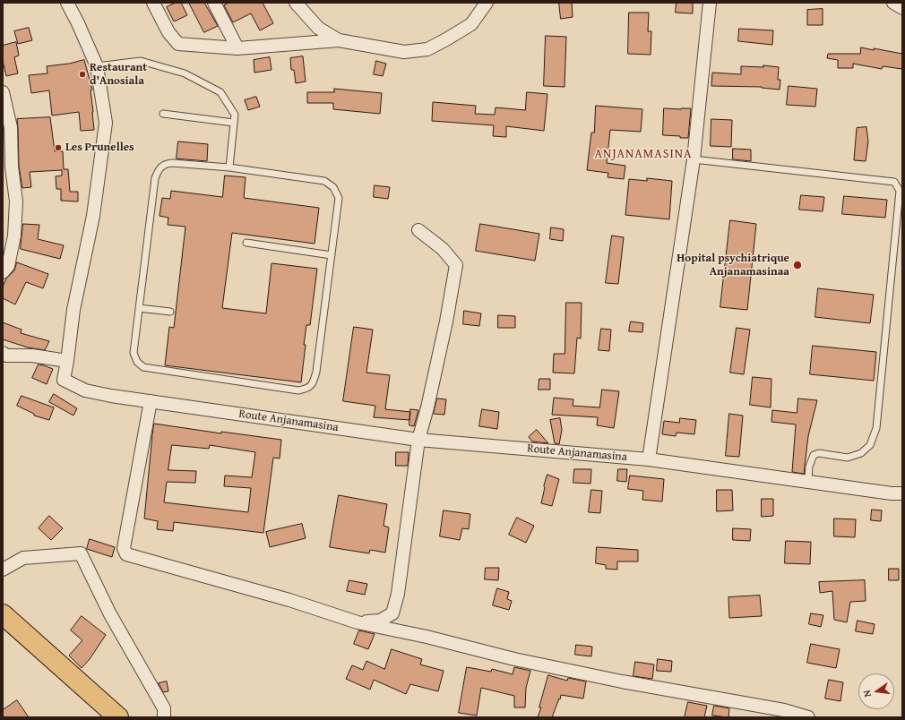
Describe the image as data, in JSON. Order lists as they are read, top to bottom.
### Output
{
  "streets": {
    "street": ["Route Anjanamasina"]
  },
  "districts": ["ANJANAMASINA"],
  "places": ["Restaurant d'Anosiala", "Les Prunelles", "Hopital psychiatrique Anjanamasinaa"],
  "north": "left"
}
